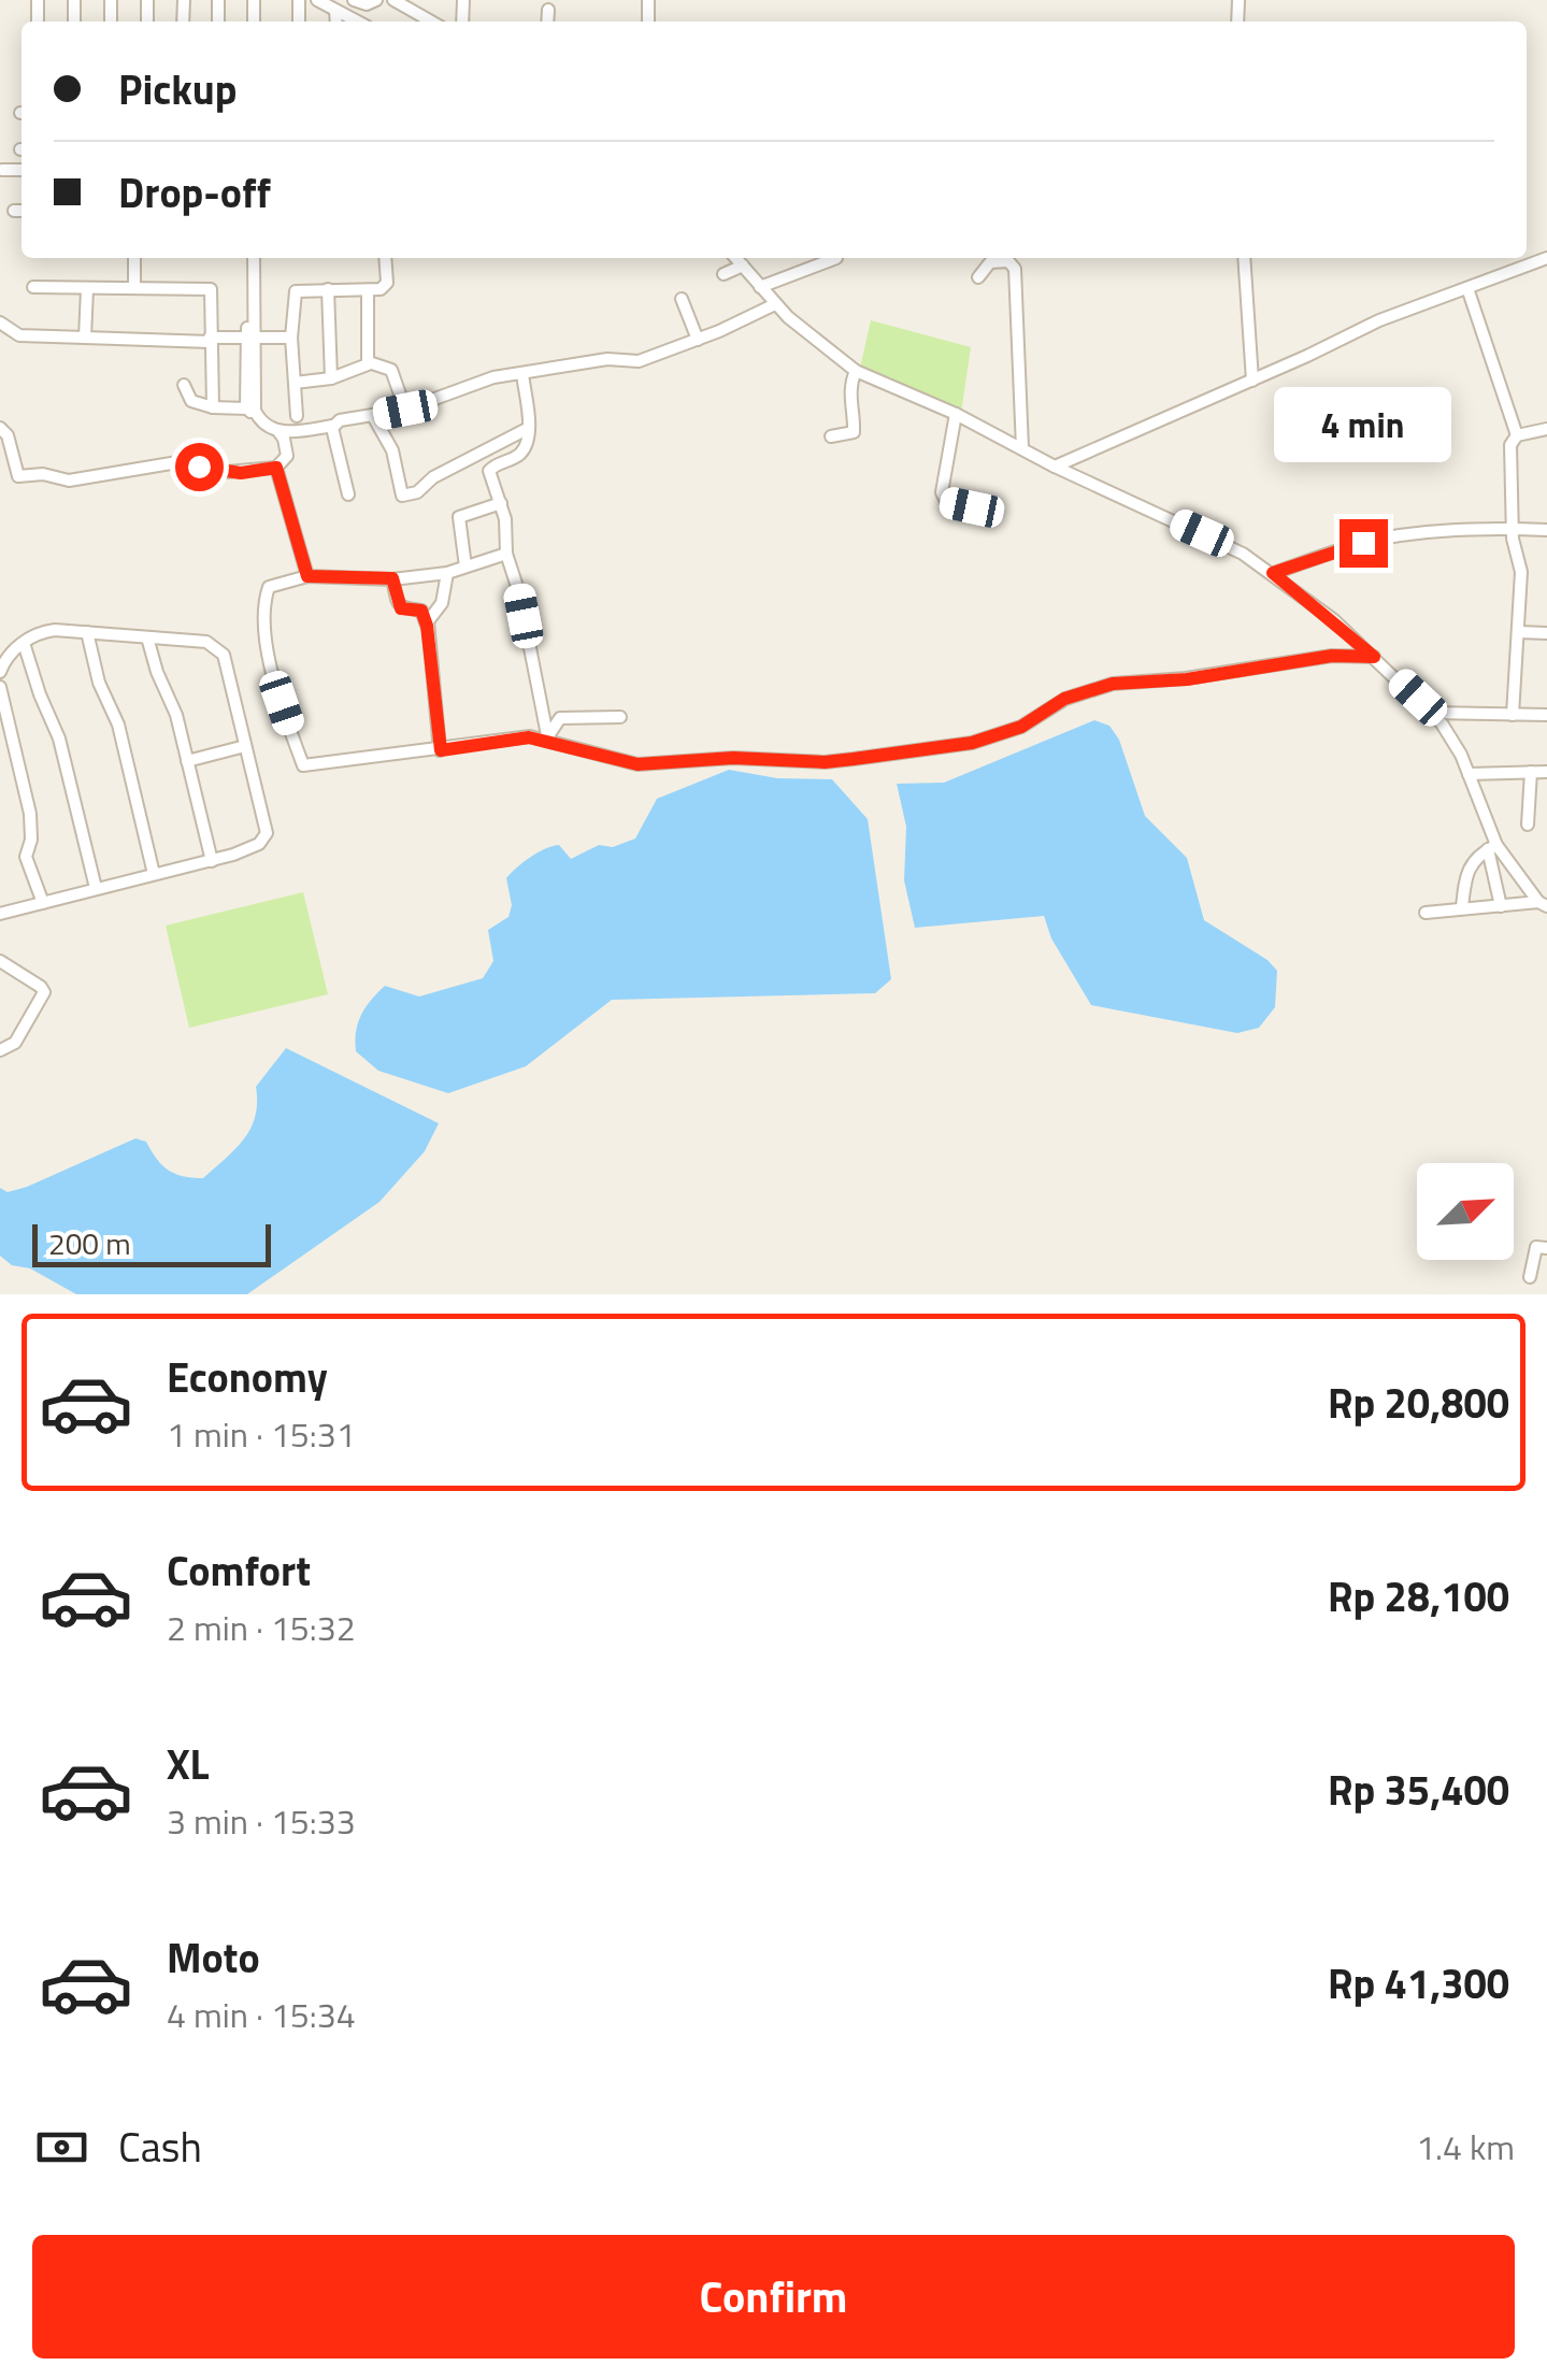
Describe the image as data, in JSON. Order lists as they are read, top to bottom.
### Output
{
  "scale_bar": "200 m",
  "north": "top right",
  "page": {
    "banner": ["Pickup", "Drop-off"],
    "bubble": "4 min",
    "scale": "200 m",
    "list": [
      {
        "name": "Economy",
        "note": "1 min · 15:31",
        "value": "Rp 20,800"
      },
      {
        "name": "Comfort",
        "note": "2 min · 15:32",
        "value": "Rp 28,100"
      },
      {
        "name": "XL",
        "note": "3 min · 15:33",
        "value": "Rp 35,400"
      },
      {
        "name": "Moto",
        "note": "4 min · 15:34",
        "value": "Rp 41,300"
      }
    ],
    "pay": ["Cash", "1.4 km"],
    "buttons": "Confirm"
  }
}
